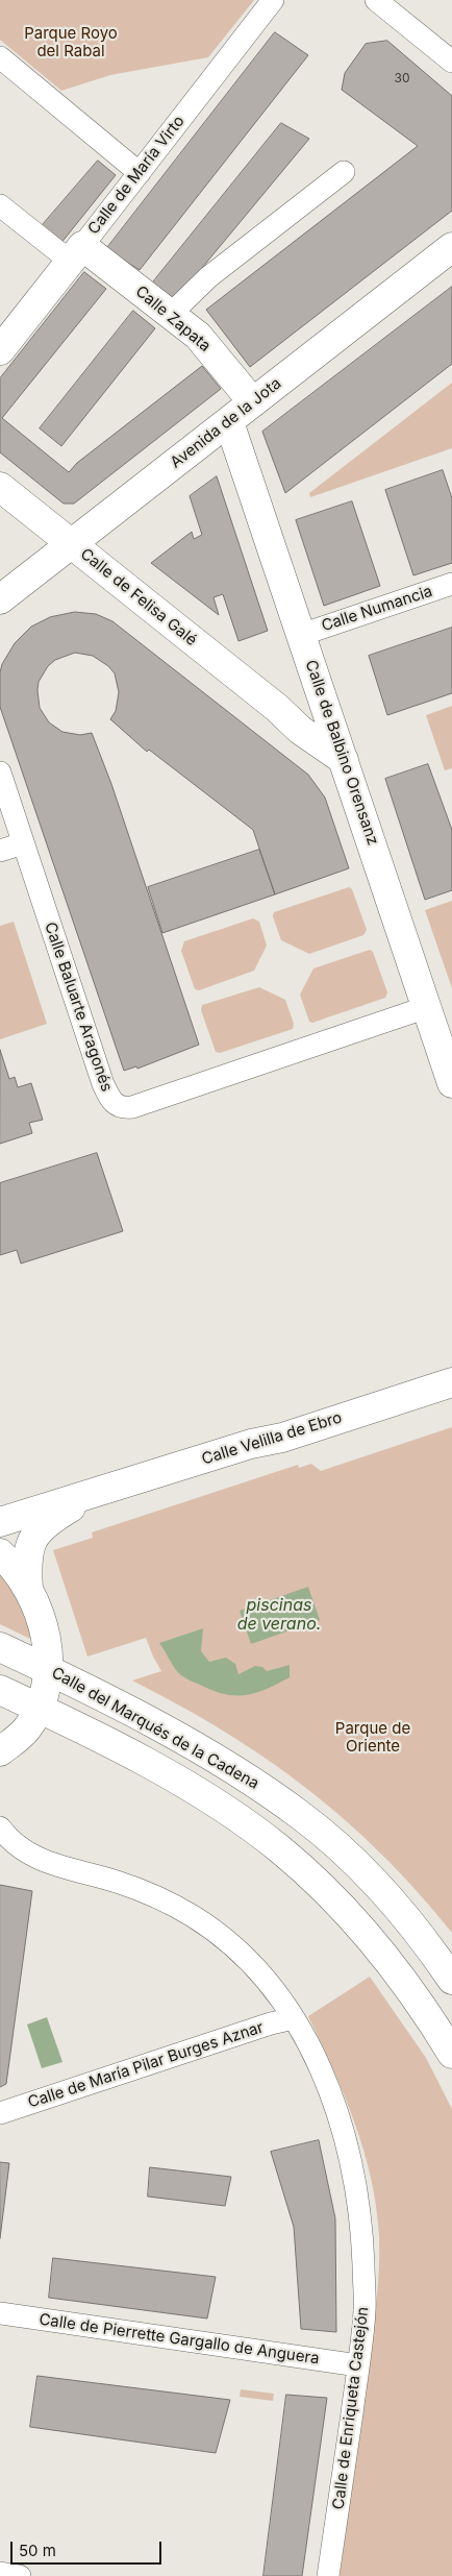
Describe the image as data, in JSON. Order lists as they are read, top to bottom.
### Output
{
  "streets": {
    "street": [
      "Calle de María Virto",
      "Calle Zapata",
      "Avenida de la Jota",
      "Calle de Felisa Galé",
      "Calle Numancia",
      "Calle de Balbino Orensanz",
      "Calle Baluarte Aragonés",
      "Calle Velilla de Ebro",
      "Calle del Marqués de la Cadena",
      "Calle de María Pilar Burges Aznar",
      "Calle de Pierrette Gargallo de Anguera",
      "Calle de Enriqueta Castejón"
    ]
  },
  "crossings": [
    ["Calle de María Virto", "Calle Zapata"],
    ["Calle Zapata", "Avenida de la Jota"],
    ["Avenida de la Jota", "Calle de Felisa Galé"],
    ["Avenida de la Jota", "Calle de Balbino Orensanz"],
    ["Calle de Felisa Galé", "Calle de Balbino Orensanz"],
    ["Calle Numancia", "Calle de Balbino Orensanz"],
    ["Calle de Balbino Orensanz", "Calle Baluarte Aragonés"],
    ["Calle de María Pilar Burges Aznar", "Calle de Enriqueta Castejón"],
    ["Calle de Pierrette Gargallo de Anguera", "Calle de Enriqueta Castejón"]
  ],
  "water": ["piscinas de verano."],
  "parks": ["Parque Royo del Rabal", "Parque de Oriente"],
  "house_numbers": ["30"],
  "scale_bar": "50 m"
}
